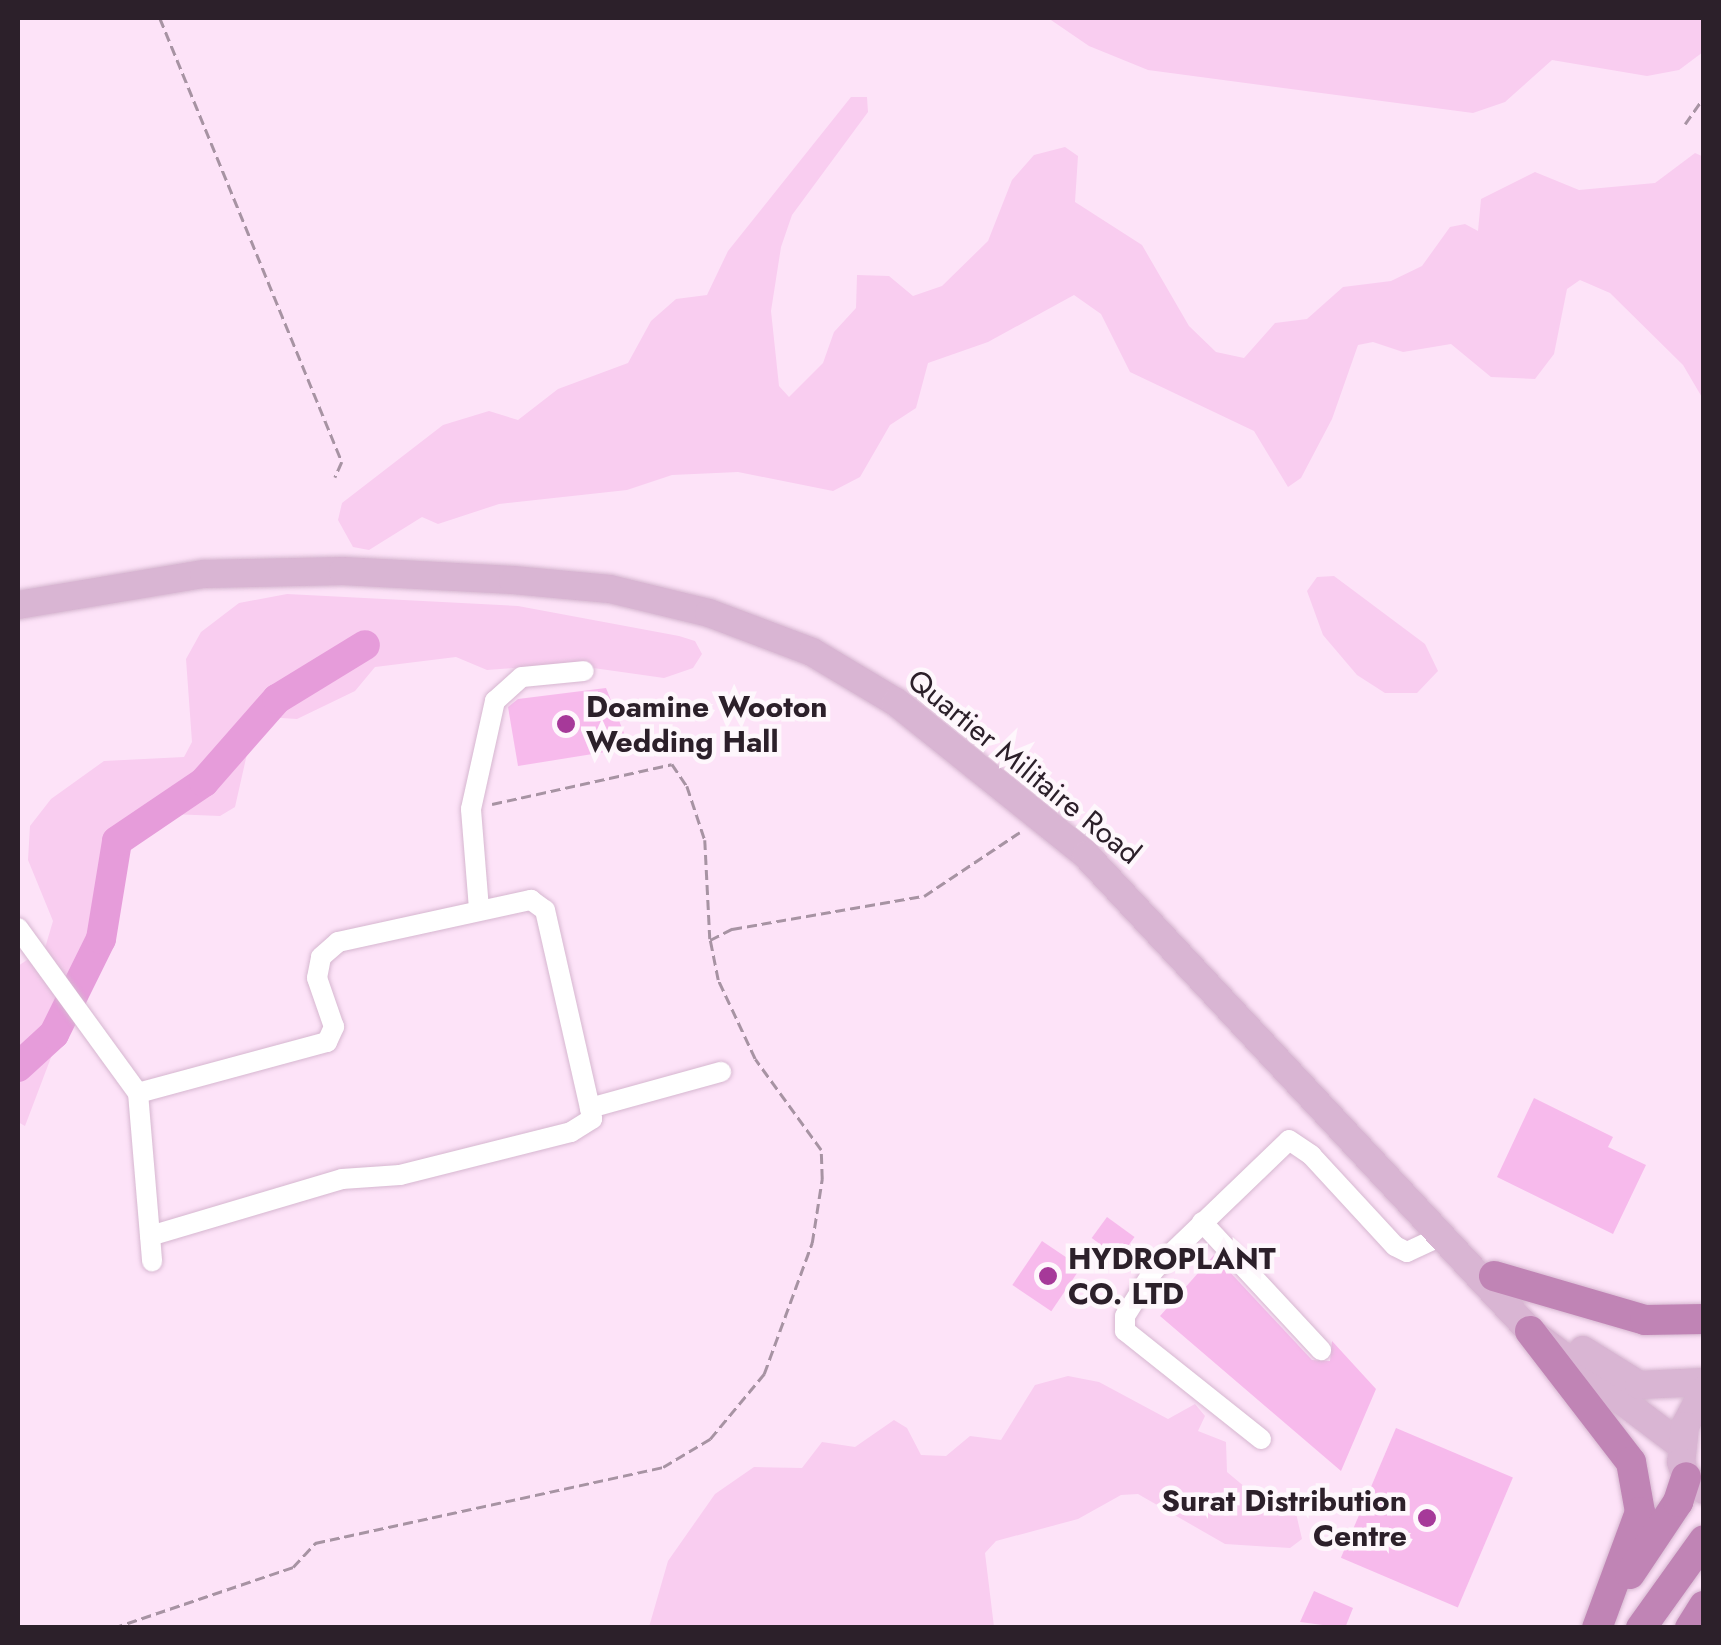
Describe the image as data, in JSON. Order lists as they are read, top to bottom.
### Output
{
  "streets": {
    "main road": ["Quartier Militaire Road"]
  },
  "places": ["Doamine Wooton Wedding Hall", "HYDROPLANT CO. LTD", "Surat Distribution Centre"]
}
